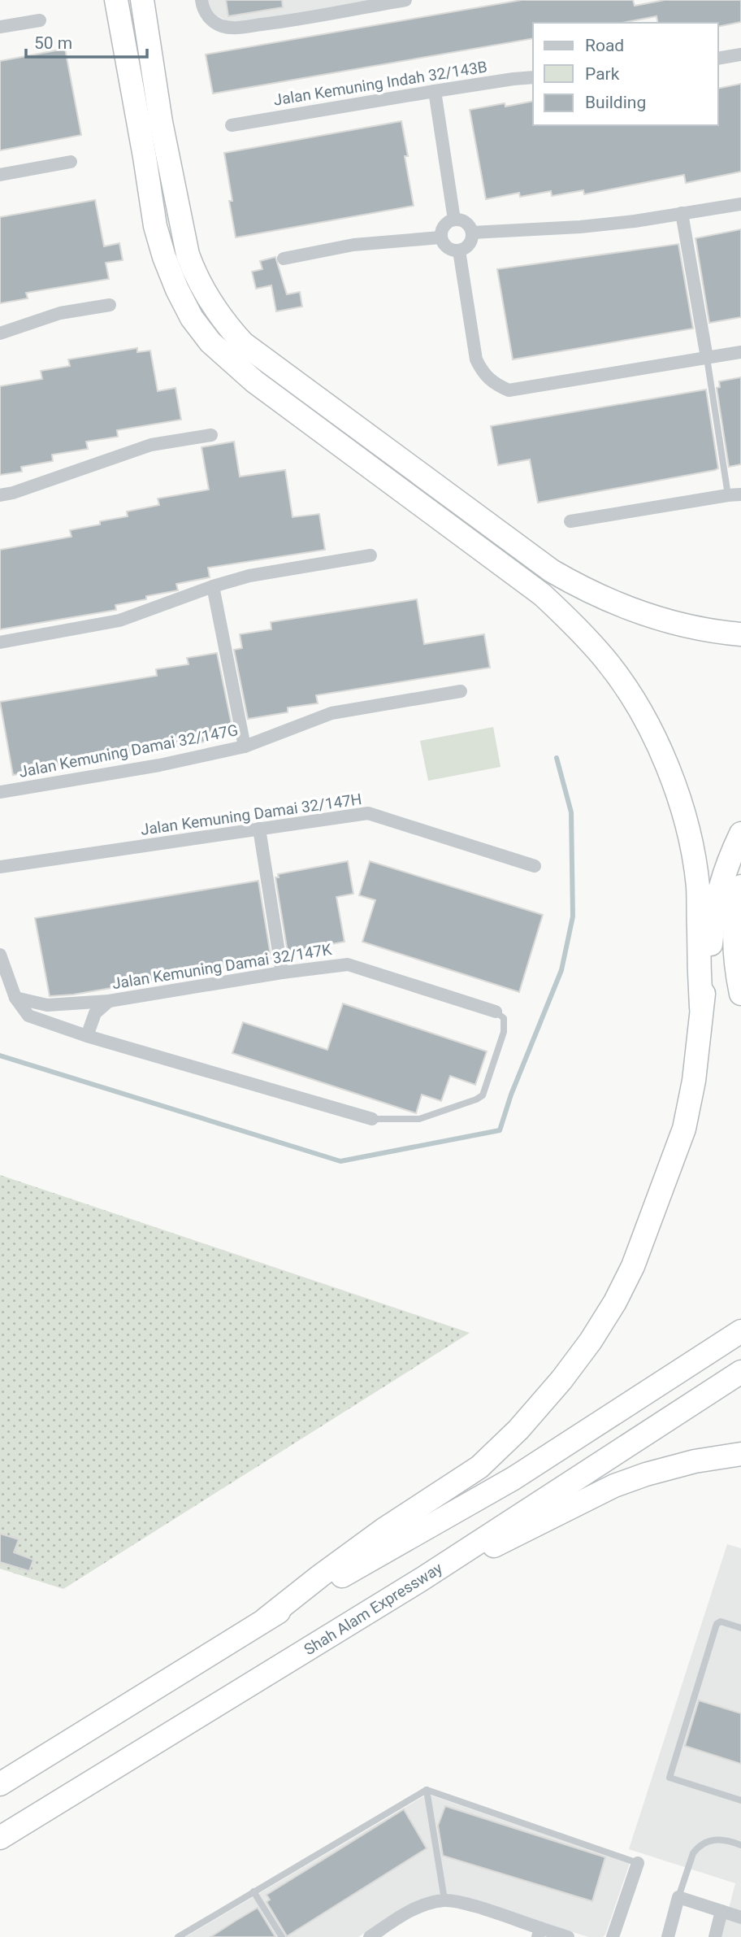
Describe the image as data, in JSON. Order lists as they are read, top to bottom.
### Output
{
  "streets": {
    "highway": ["Shah Alam Expressway"],
    "street": [
      "Jalan Kemuning Indah 32/143B",
      "Jalan Kemuning Damai 32/147G",
      "Jalan Kemuning Damai 32/147H",
      "Jalan Kemuning Damai 32/147K"
    ]
  },
  "legend": ["Road", "Park", "Building"],
  "scale_bar": "50 m"
}
